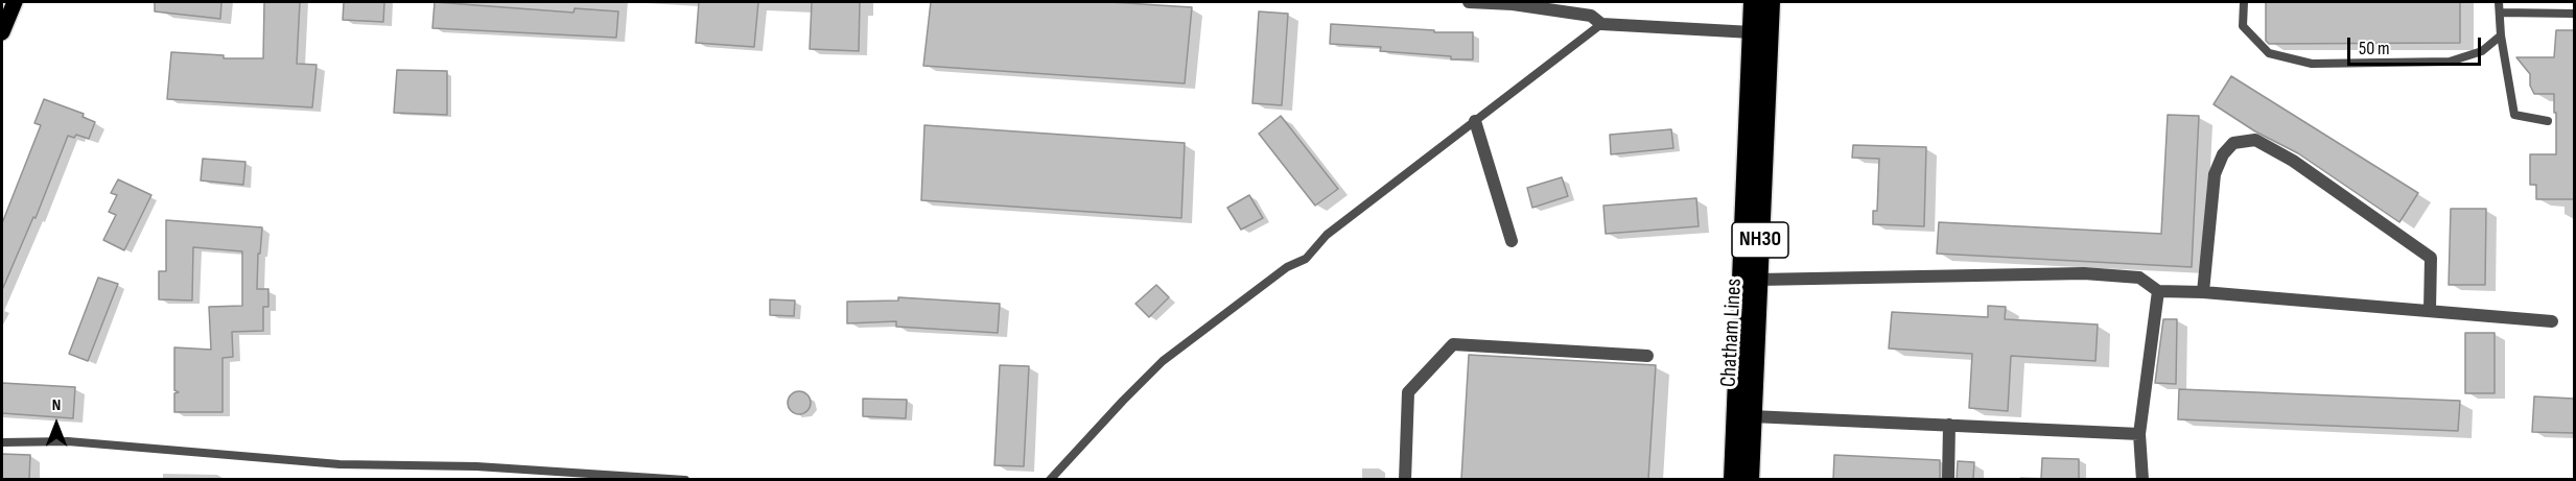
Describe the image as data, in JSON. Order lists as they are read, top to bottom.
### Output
{
  "streets": {
    "highway": ["NH30", "Chatham Lines"]
  },
  "scale_bar": "50 m",
  "north": "top"
}
